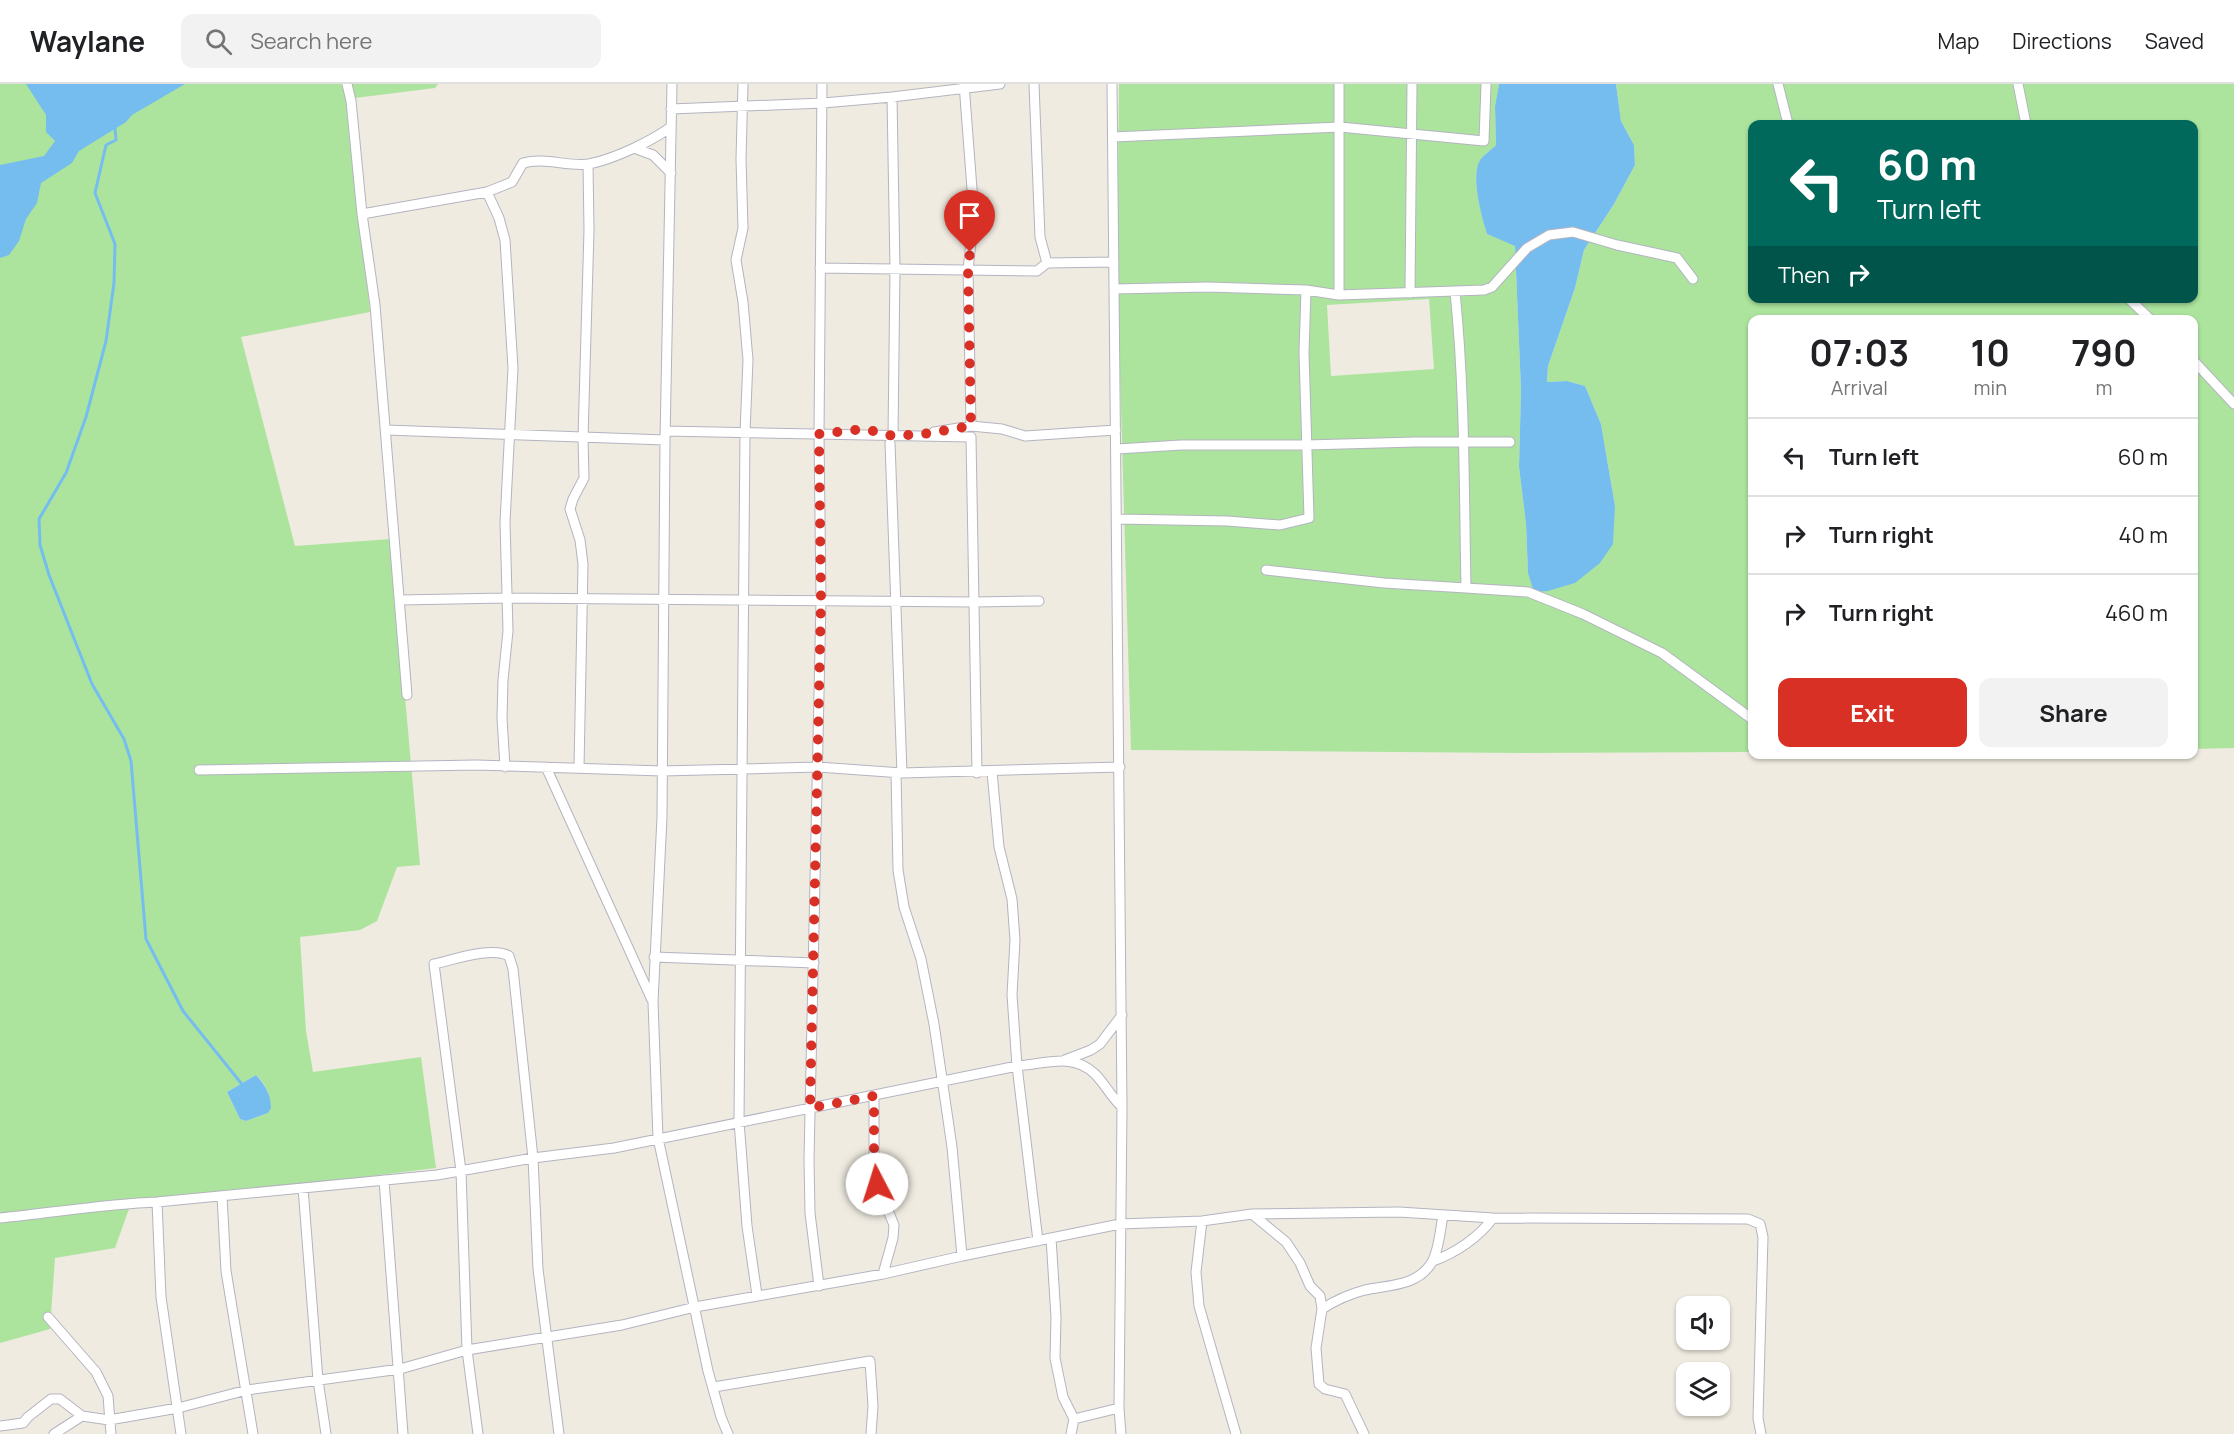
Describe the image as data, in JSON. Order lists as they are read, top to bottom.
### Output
{
  "page": {
    "header": "Waylane",
    "search": "Search here",
    "nav": ["Map", "Directions", "Saved"],
    "turn": ["60 m", "Turn left"],
    "then": "Then",
    "eta": [
      "07:03",
      "Arrival",
      "10",
      "min",
      "790",
      "m"
    ],
    "list": [
      {
        "name": "Turn left",
        "value": "60 m"
      },
      {
        "name": "Turn right",
        "value": "40 m"
      },
      {
        "name": "Turn right",
        "value": "460 m"
      }
    ],
    "buttons": ["Exit", "Share"]
  }
}
